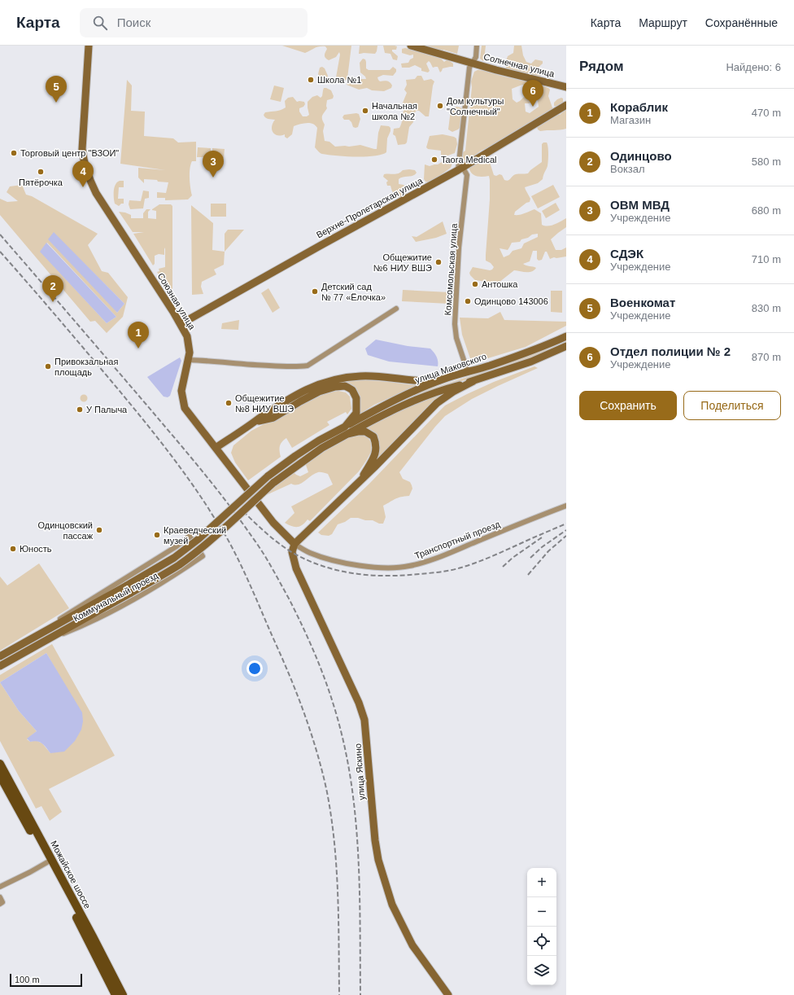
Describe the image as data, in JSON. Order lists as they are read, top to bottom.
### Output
{
  "streets": {
    "main road": ["Можайское шоссе"],
    "street": [
      "Солнечная улица",
      "Верхне-Пролетарская улица",
      "Комсомольская улица",
      "Союзная улица",
      "улица Маковского",
      "Транспортный проезд",
      "Коммунальный проезд",
      "улица Яскино"
    ]
  },
  "crossings": [
    ["Солнечная улица", "Комсомольская улица"],
    ["Верхне-Пролетарская улица", "Комсомольская улица"],
    ["Верхне-Пролетарская улица", "Союзная улица"],
    ["Комсомольская улица", "улица Маковского"],
    ["Союзная улица", "Транспортный проезд"],
    ["Союзная улица", "улица Яскино"],
    ["Транспортный проезд", "улица Яскино"]
  ],
  "places": [
    "Школа №1",
    "Дом культуры \"Солнечный\"",
    "Начальная школа №2",
    "Торговый центр \"ВЗОИ\"",
    "Taora Medical",
    "Пятёрочка",
    "Общежитие №6 НИУ ВШЭ",
    "Антошка",
    "Детский сад № 77 «Ёлочка»",
    "Одинцово 143006",
    "Привокзальная площадь",
    "Общежитие №8 НИУ ВШЭ",
    "У Палыча",
    "Одинцовский пассаж",
    "Краеведческий музей",
    "Юность"
  ],
  "scale_bar": "100 m",
  "page": {
    "header": "Карта",
    "search": "Поиск",
    "nav": ["Карта", "Маршрут", "Сохранённые"],
    "heading": ["Рядом", "Найдено: 6"],
    "pins": [
      "5",
      "6",
      "3",
      "4",
      "2",
      "1"
    ],
    "list": [
      {
        "mark": "1",
        "name": "Кораблик",
        "note": "Магазин",
        "value": "470 m"
      },
      {
        "mark": "2",
        "name": "Одинцово",
        "note": "Вокзал",
        "value": "580 m"
      },
      {
        "mark": "3",
        "name": "ОВМ МВД",
        "note": "Учреждение",
        "value": "680 m"
      },
      {
        "mark": "4",
        "name": "СДЭК",
        "note": "Учреждение",
        "value": "710 m"
      },
      {
        "mark": "5",
        "name": "Военкомат",
        "note": "Учреждение",
        "value": "830 m"
      },
      {
        "mark": "6",
        "name": "Отдел полиции № 2",
        "note": "Учреждение",
        "value": "870 m"
      }
    ],
    "buttons": ["Сохранить", "Поделиться"],
    "map_buttons": ["+", "−"],
    "scale": "100 m"
  }
}
